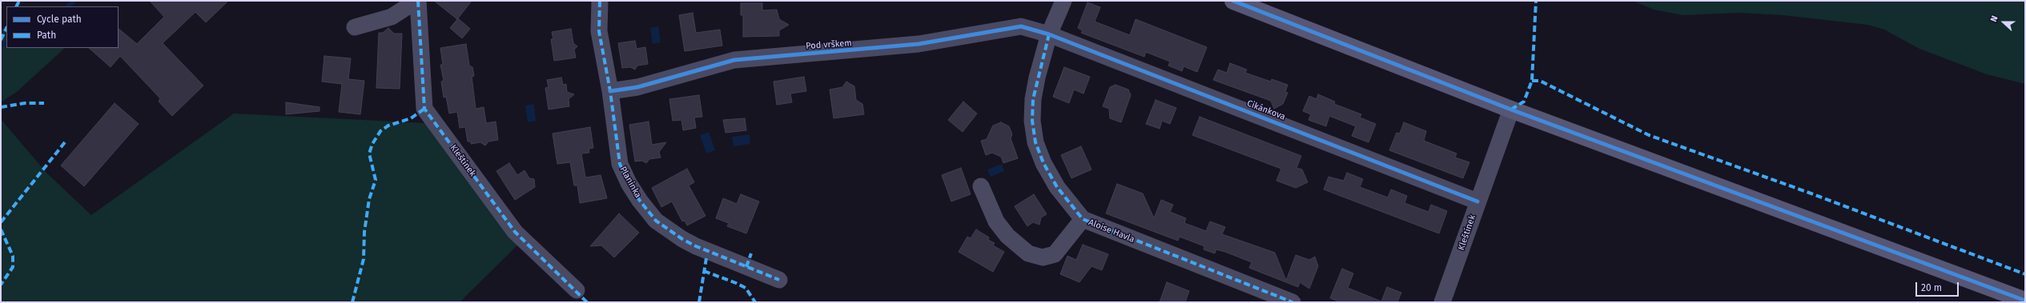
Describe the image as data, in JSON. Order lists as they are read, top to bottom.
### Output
{
  "streets": {
    "street": [
      "Pod vrškem",
      "Cikánkova",
      "Kleštínek",
      "Planinka",
      "Aloise Havla"
    ]
  },
  "crossings": [
    ["Pod vrškem", "Cikánkova"],
    ["Pod vrškem", "Planinka"],
    ["Pod vrškem", "Aloise Havla"],
    ["Cikánkova", "Kleštínek"],
    ["Cikánkova", "Aloise Havla"]
  ],
  "legend": ["Cycle path", "Path"],
  "scale_bar": "20 m",
  "north": "left"
}
